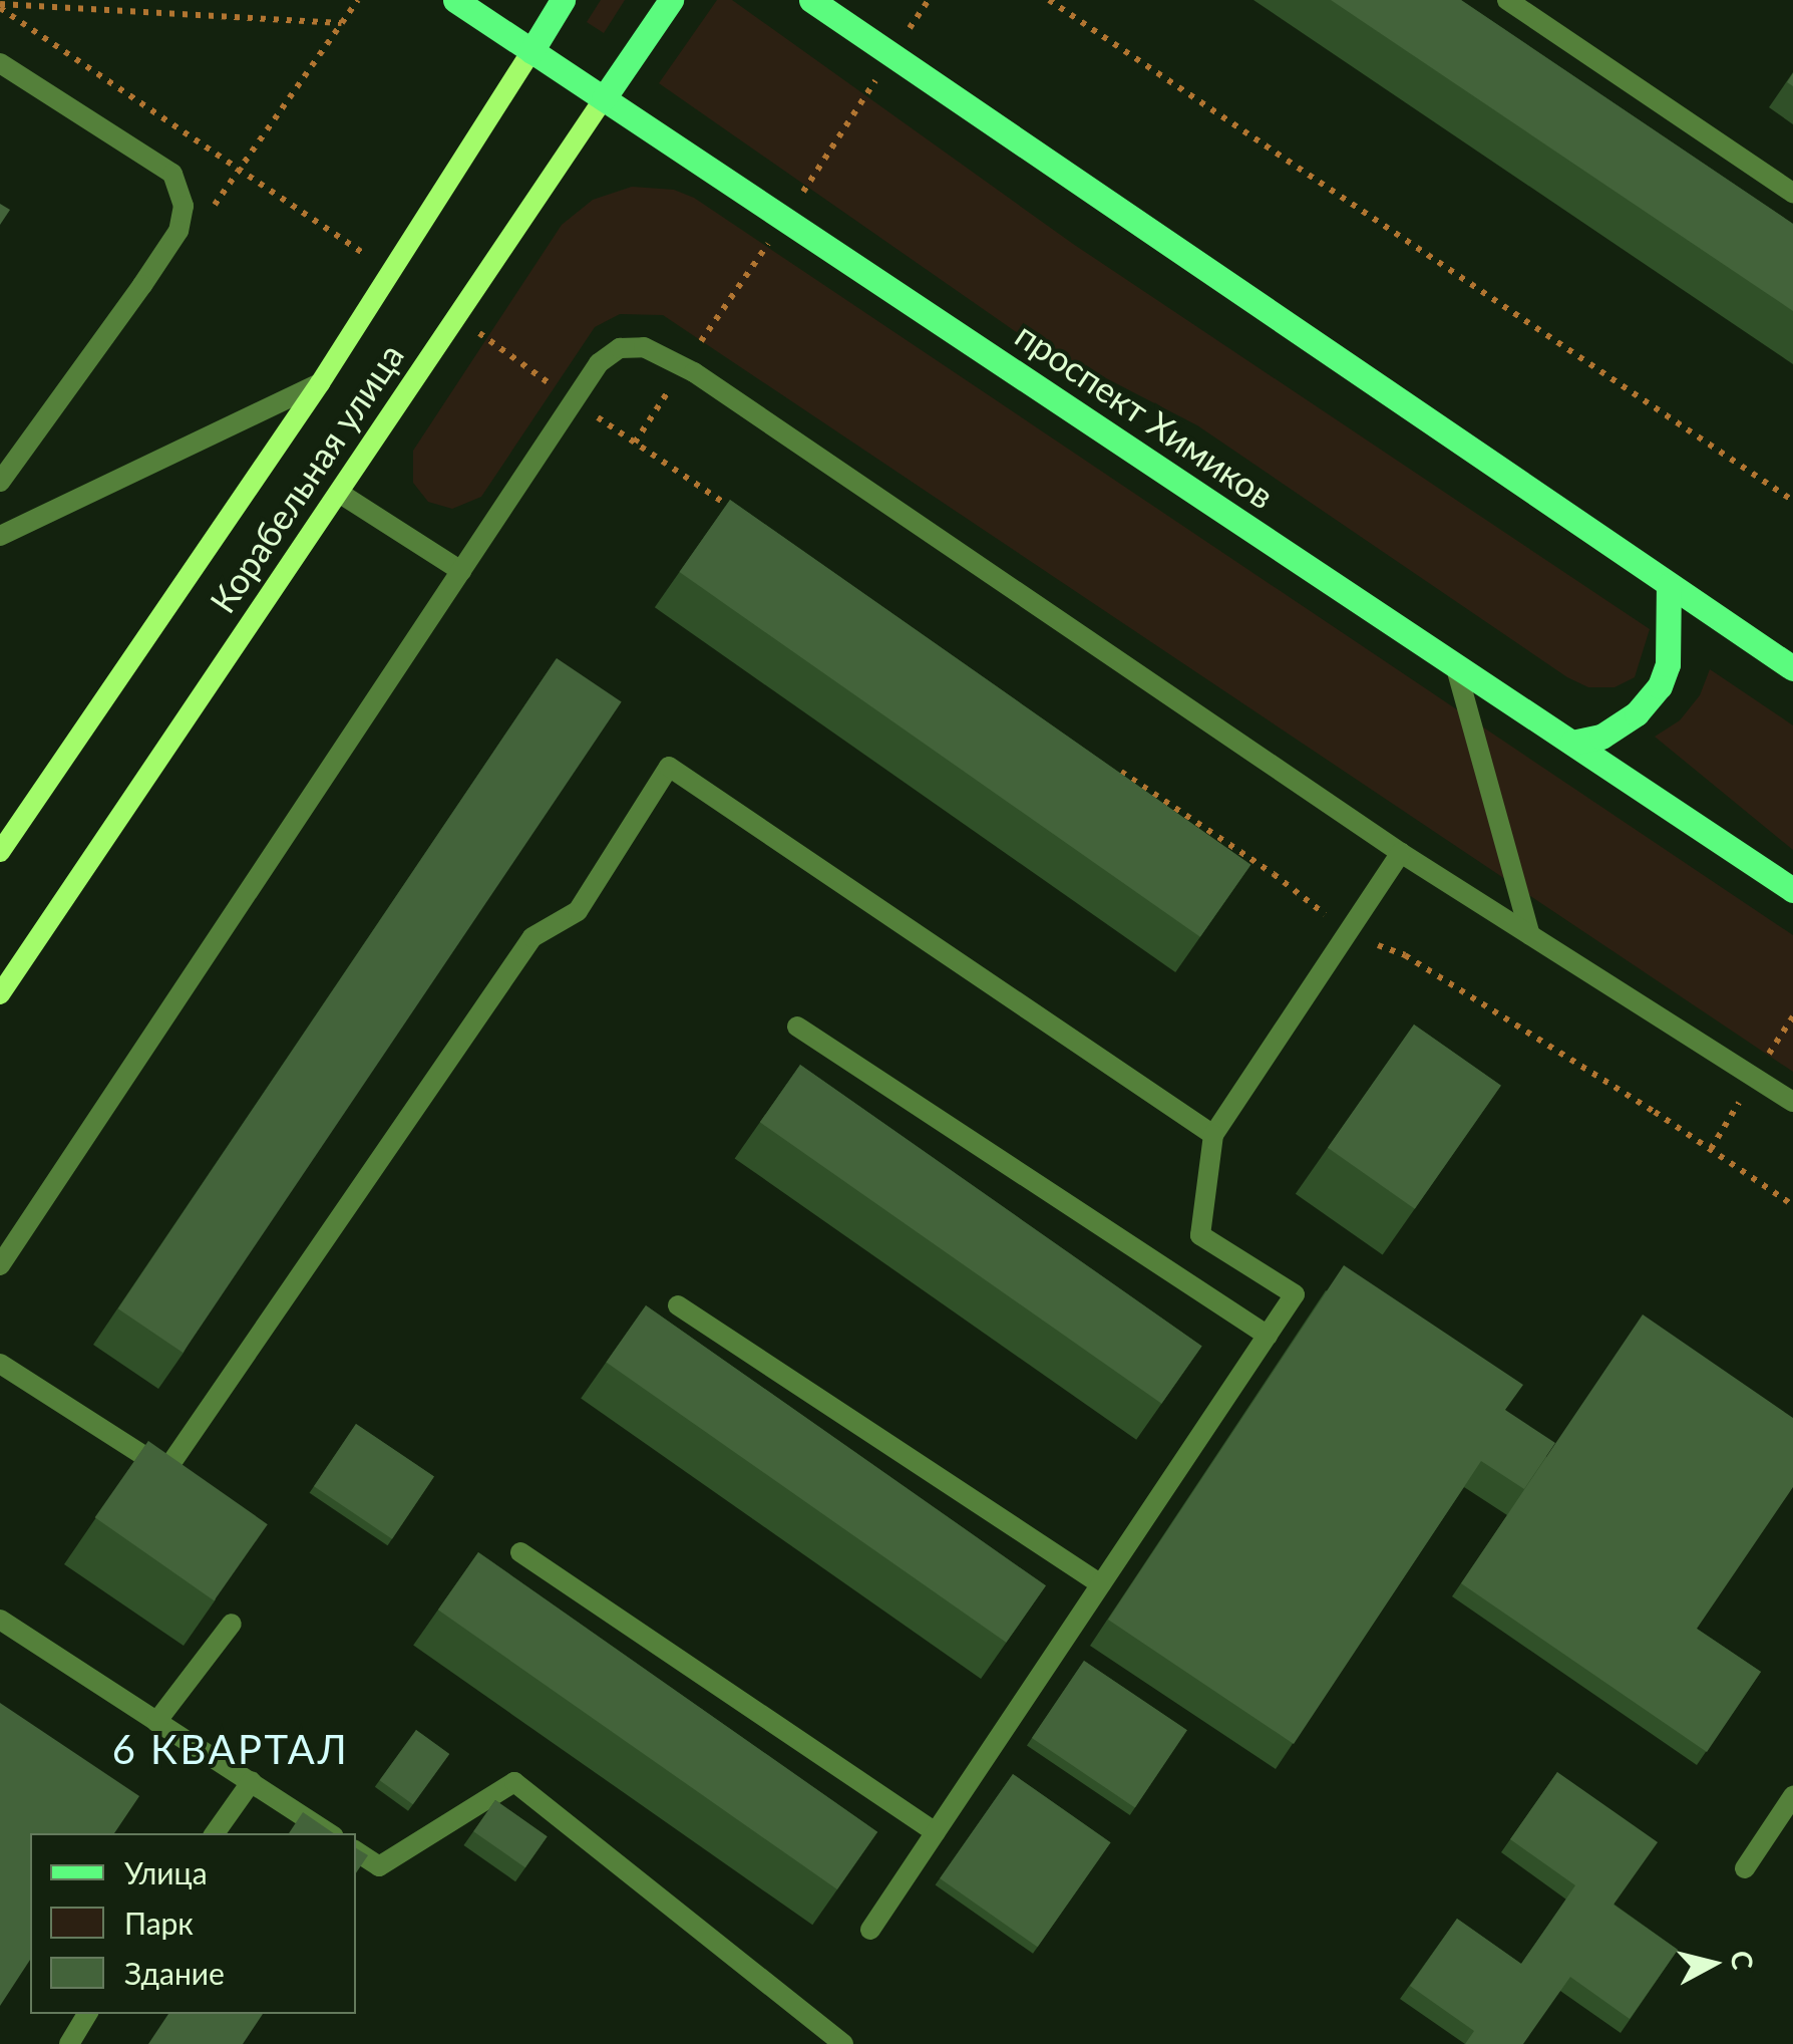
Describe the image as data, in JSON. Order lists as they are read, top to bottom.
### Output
{
  "streets": {
    "main road": ["проспект Химиков", "Корабельная улица"]
  },
  "crossings": [
    ["проспект Химиков", "Корабельная улица"]
  ],
  "districts": ["6 КВАРТАЛ"],
  "legend": ["Улица", "Парк", "Здание"],
  "north": "right"
}
